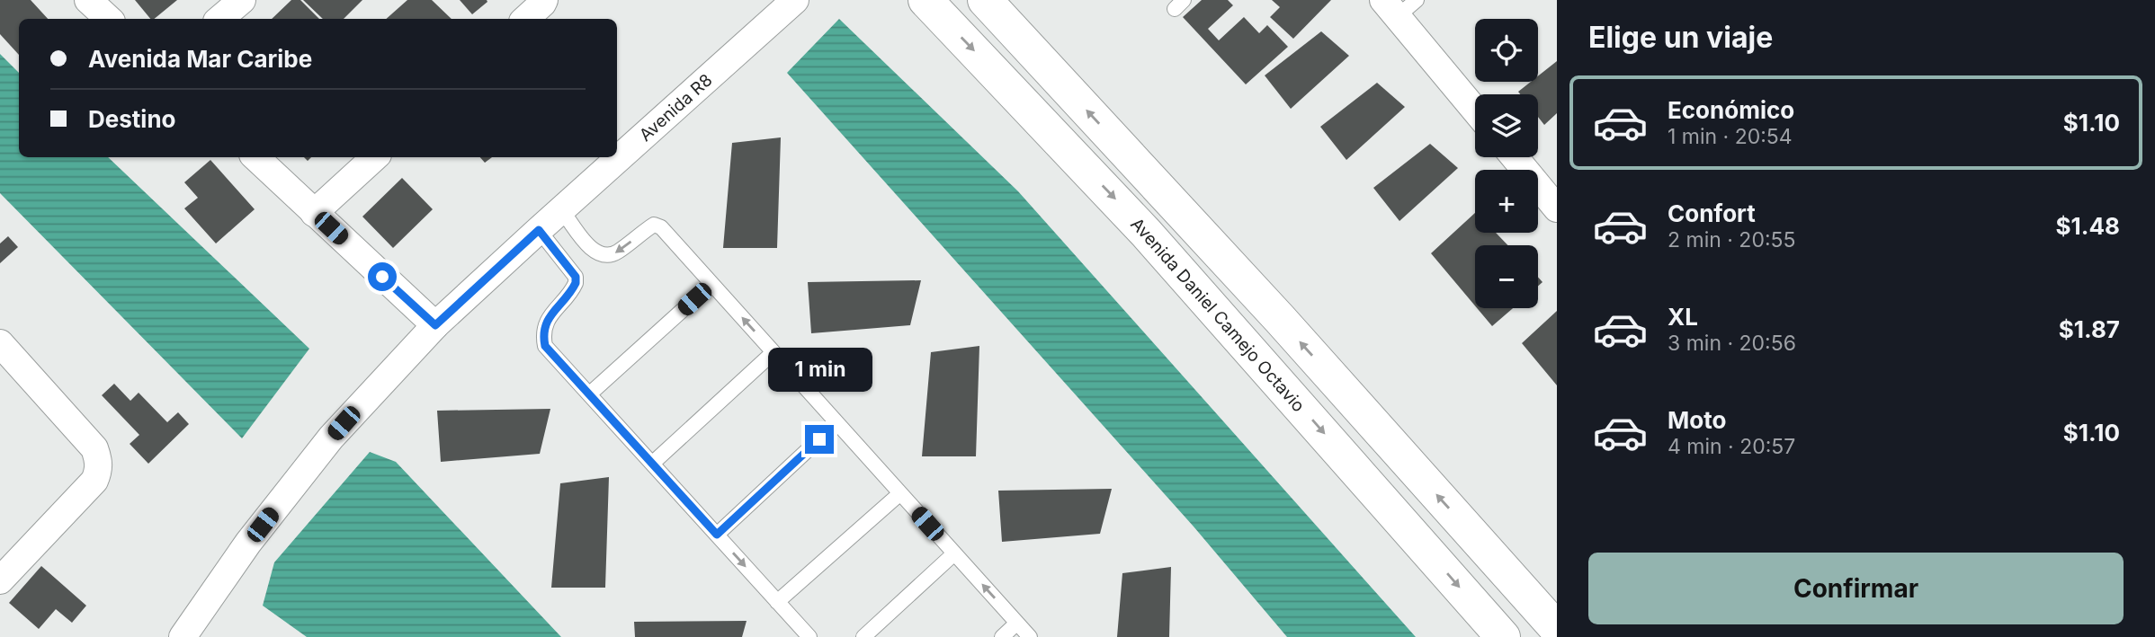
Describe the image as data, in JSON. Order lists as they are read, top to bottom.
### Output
{
  "streets": {
    "street": ["Avenida R8", "Avenida Daniel Camejo Octavio"]
  },
  "page": {
    "heading": "Elige un viaje",
    "map_buttons": ["+", "−"],
    "banner": ["Avenida Mar Caribe", "Destino"],
    "list": [
      {
        "name": "Económico",
        "note": "1 min · 20:54",
        "value": "$1.10"
      },
      {
        "name": "Confort",
        "note": "2 min · 20:55",
        "value": "$1.48"
      },
      {
        "name": "XL",
        "note": "3 min · 20:56",
        "value": "$1.87"
      },
      {
        "name": "Moto",
        "note": "4 min · 20:57",
        "value": "$1.10"
      }
    ],
    "bubble": "1 min",
    "buttons": "Confirmar"
  }
}
